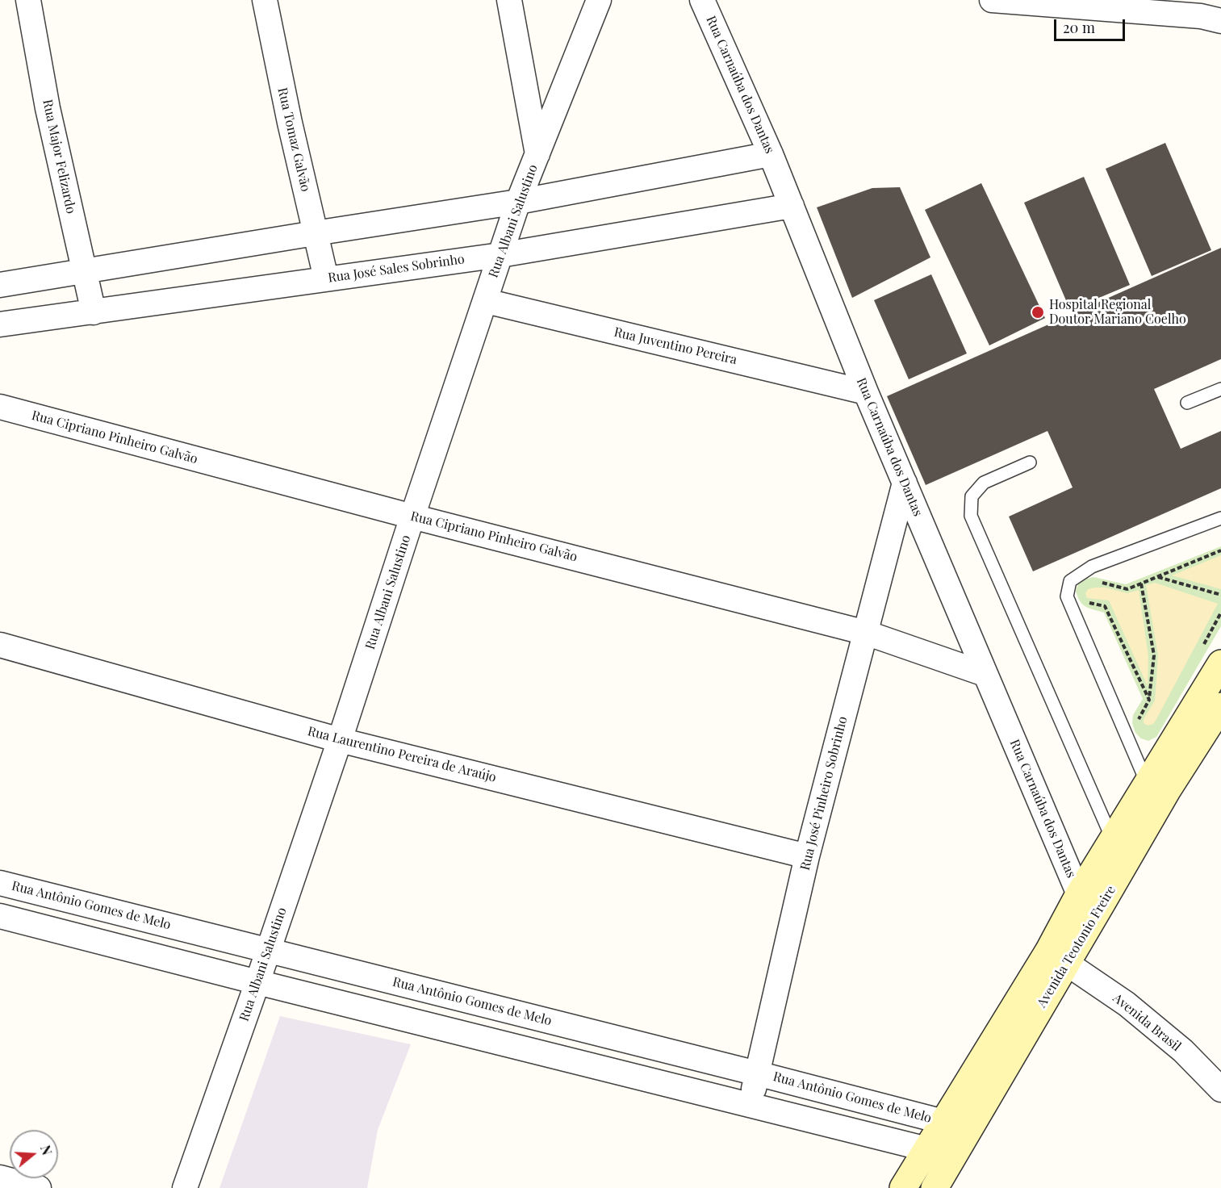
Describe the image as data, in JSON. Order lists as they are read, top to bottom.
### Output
{
  "streets": {
    "main road": ["Avenida Teotonio Freire"],
    "street": [
      "Rua Carnaúba dos Dantas",
      "Rua Tomaz Galvão",
      "Rua Major Felizardo",
      "Rua Albani Salustino",
      "Rua José Sales Sobrinho",
      "Rua Juventino Pereira",
      "Rua Cipriano Pinheiro Galvão",
      "Rua Laurentino Pereira de Araújo",
      "Rua José Pinheiro Sobrinho",
      "Rua Antônio Gomes de Melo",
      "Avenida Brasil"
    ]
  },
  "crossings": [
    ["Rua Carnaúba dos Dantas", "Rua José Sales Sobrinho"],
    ["Rua Carnaúba dos Dantas", "Rua Juventino Pereira"],
    ["Rua Carnaúba dos Dantas", "Rua Cipriano Pinheiro Galvão"],
    ["Rua Carnaúba dos Dantas", "Rua José Pinheiro Sobrinho"],
    ["Rua Carnaúba dos Dantas", "Avenida Teotonio Freire"],
    ["Rua Tomaz Galvão", "Rua José Sales Sobrinho"],
    ["Rua Major Felizardo", "Rua José Sales Sobrinho"],
    ["Rua Albani Salustino", "Rua José Sales Sobrinho"],
    ["Rua Albani Salustino", "Rua Juventino Pereira"],
    ["Rua Albani Salustino", "Rua Cipriano Pinheiro Galvão"],
    ["Rua Albani Salustino", "Rua Laurentino Pereira de Araújo"],
    ["Rua Albani Salustino", "Rua Antônio Gomes de Melo"],
    ["Rua Cipriano Pinheiro Galvão", "Rua José Pinheiro Sobrinho"],
    ["Rua Laurentino Pereira de Araújo", "Rua José Pinheiro Sobrinho"],
    ["Rua José Pinheiro Sobrinho", "Rua Antônio Gomes de Melo"],
    ["Rua Antônio Gomes de Melo", "Avenida Teotonio Freire"],
    ["Avenida Teotonio Freire", "Avenida Brasil"]
  ],
  "places": ["Hospital Regional Doutor Mariano Coelho"],
  "scale_bar": "20 m",
  "north": "right"
}
